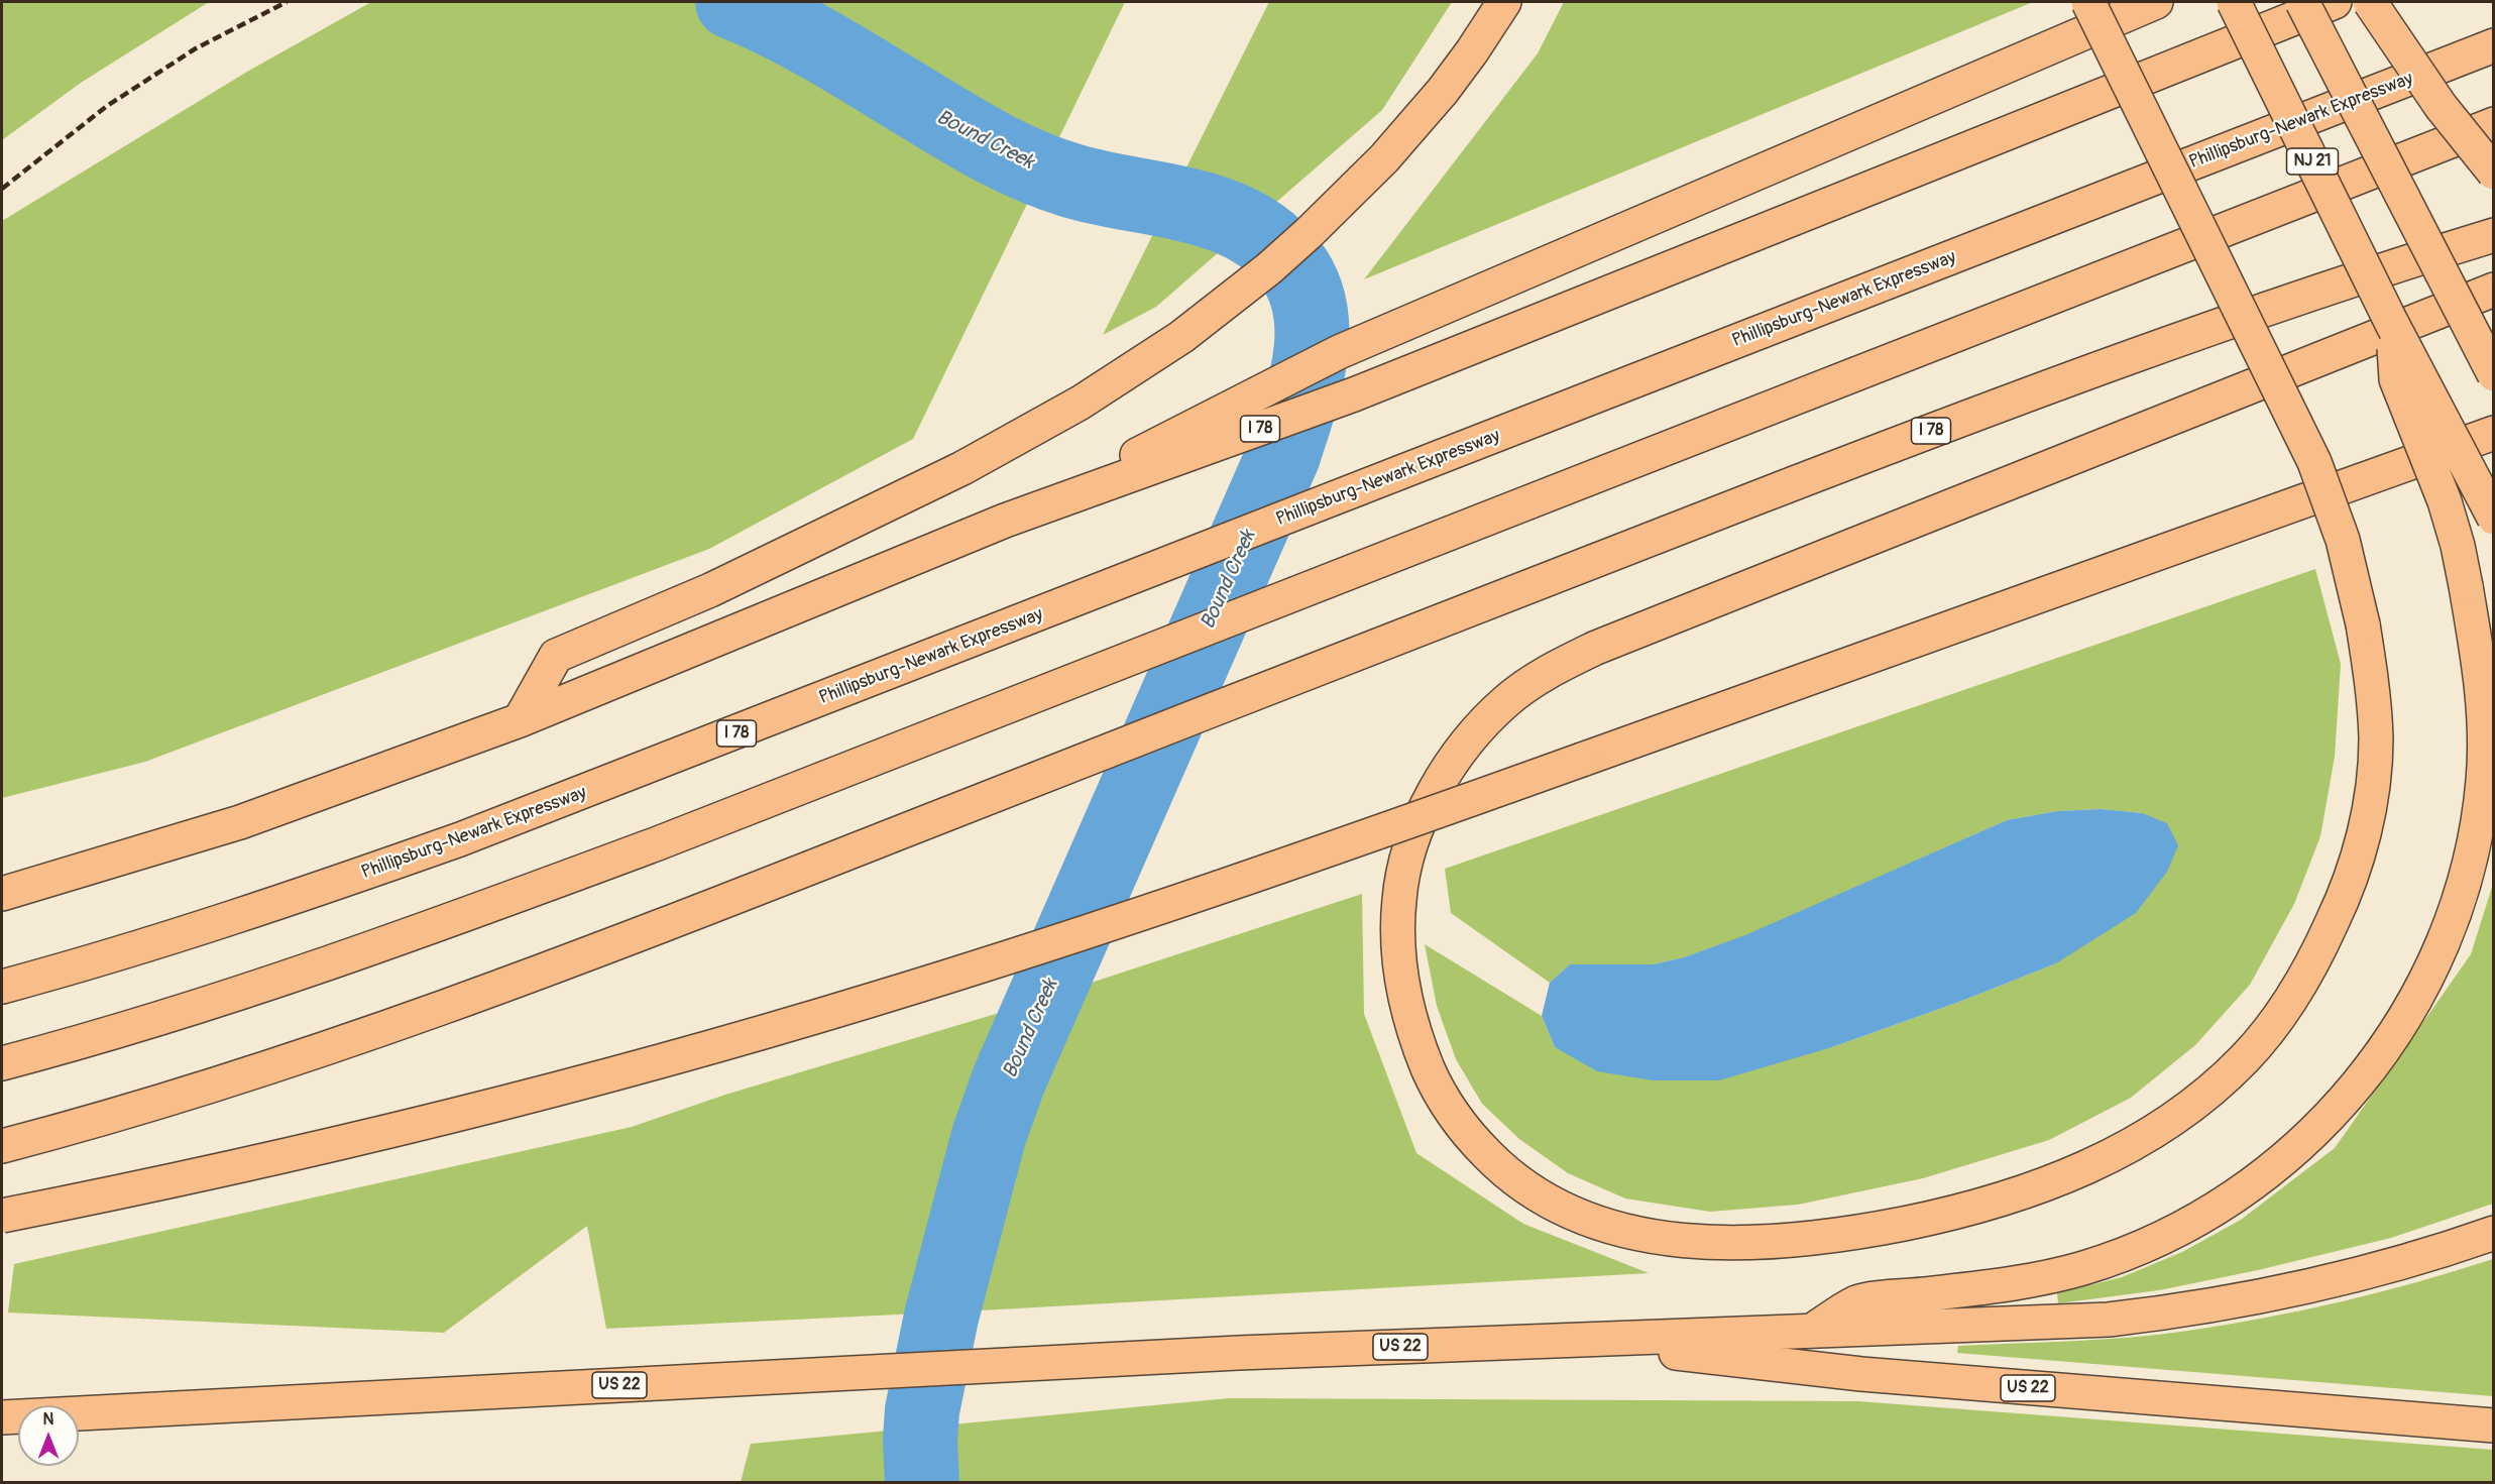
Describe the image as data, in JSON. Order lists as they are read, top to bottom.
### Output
{
  "streets": {
    "highway": [
      "Phillipsburg-Newark Expressway",
      "NJ 21",
      "I 78",
      "US 22"
    ]
  },
  "water": ["Bound Creek"],
  "north": "top"
}
